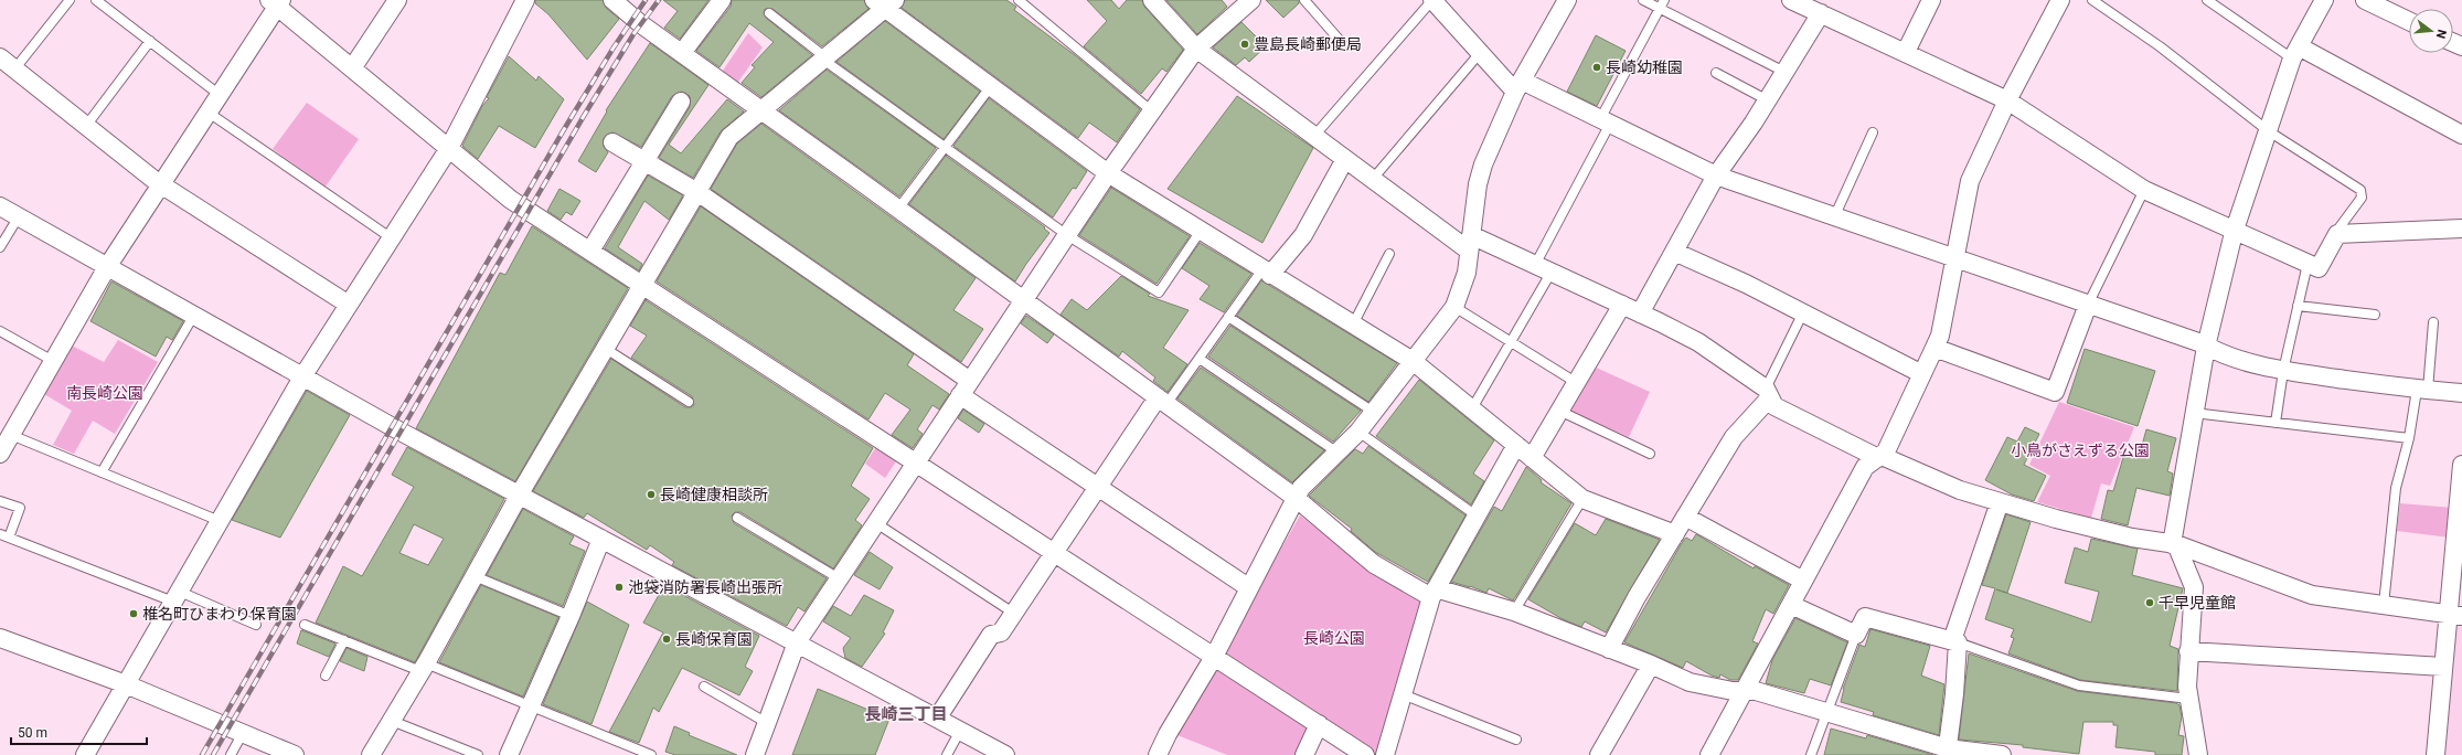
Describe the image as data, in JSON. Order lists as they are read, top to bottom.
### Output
{
  "districts": ["長崎三丁目"],
  "parks": ["南長崎公園", "小鳥がさえずる公園", "長崎公園"],
  "places": [
    "豊島長崎郵便局",
    "長崎幼稚園",
    "長崎健康相談所",
    "池袋消防署長崎出張所",
    "千早児童館",
    "椎名町ひまわり保育園",
    "長崎保育園"
  ],
  "scale_bar": "50 m",
  "north": "right"
}
